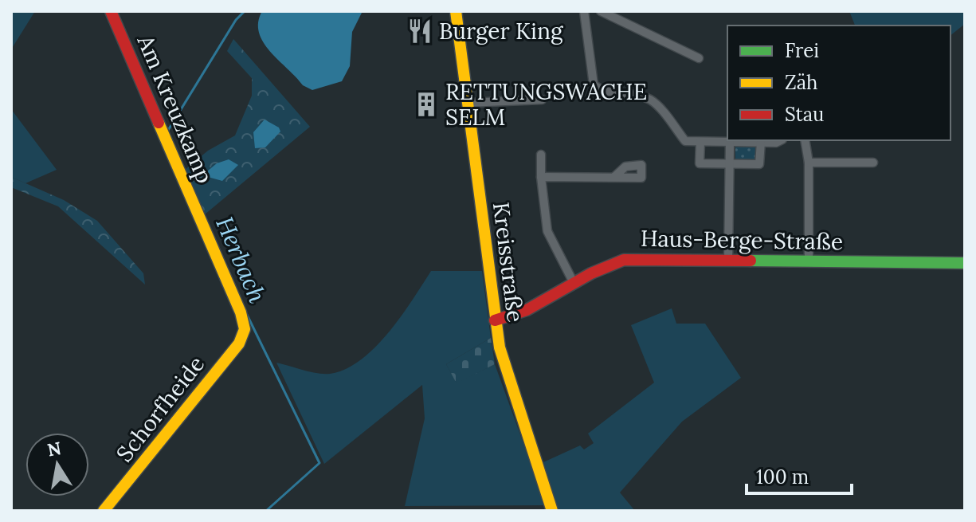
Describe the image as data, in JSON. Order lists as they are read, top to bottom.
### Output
{
  "streets": {
    "street": [
      "Am Kreuzkamp",
      "Haus-Berge-Straße",
      "Kreisstraße",
      "Schorfheide"
    ]
  },
  "crossings": [
    ["Am Kreuzkamp", "Schorfheide"],
    ["Haus-Berge-Straße", "Kreisstraße"]
  ],
  "water": ["Herbach"],
  "places": {
    "restaurant": ["Burger King"],
    "building": ["RETTUNGSWACHE SELM"]
  },
  "legend": ["Frei", "Zäh", "Stau"],
  "scale_bar": "100 m",
  "north": "top"
}
